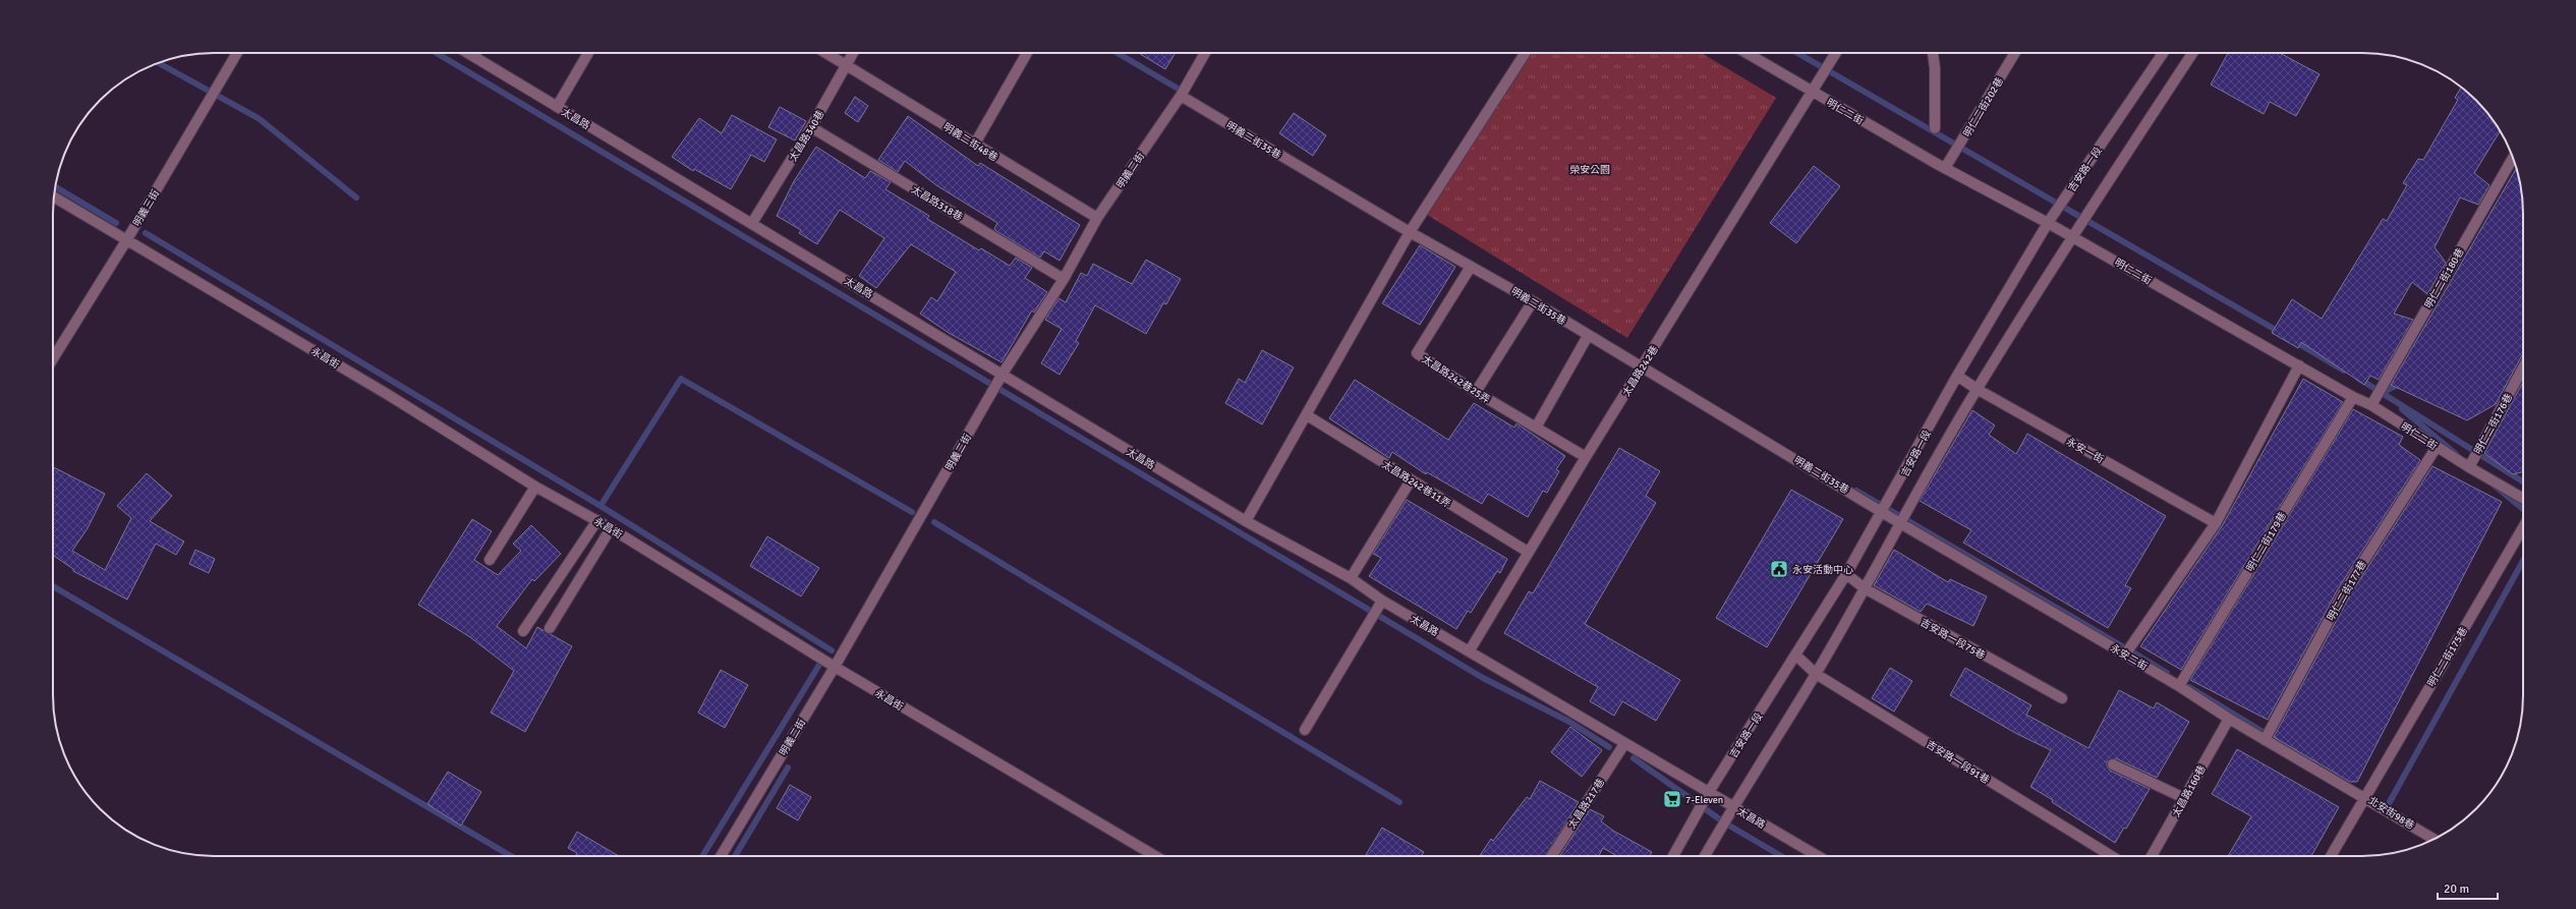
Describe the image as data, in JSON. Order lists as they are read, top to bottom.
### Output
{
  "streets": {
    "street": [
      "明仁二街202巷",
      "明仁二街",
      "太昌路",
      "太昌路340巷",
      "明義二街35巷",
      "明義二街48巷",
      "吉安路一段",
      "明義二街",
      "太昌路318巷",
      "明義三街",
      "明仁二街180巷",
      "永昌街",
      "太昌路242巷",
      "太昌路242巷25弄",
      "明仁二街176巷",
      "永安一街",
      "太昌路242巷11弄",
      "明仁二街179巷",
      "明仁二街177巷",
      "吉安路一段75巷",
      "永安二街",
      "明仁二街175巷",
      "吉安路一段91巷",
      "太昌路160巷",
      "太昌路217巷",
      "北安街98巷"
    ]
  },
  "crossings": [
    ["明仁二街202巷", "明仁二街"],
    ["明仁二街", "吉安路一段"],
    ["明仁二街", "明仁二街180巷"],
    ["明仁二街", "太昌路242巷"],
    ["明仁二街", "明仁二街176巷"],
    ["明仁二街", "明仁二街179巷"],
    ["明仁二街", "明仁二街177巷"],
    ["太昌路", "太昌路340巷"],
    ["太昌路", "吉安路一段"],
    ["太昌路", "明義二街"],
    ["太昌路", "太昌路242巷"],
    ["太昌路", "太昌路217巷"],
    ["太昌路340巷", "明義二街48巷"],
    ["太昌路340巷", "太昌路318巷"],
    ["明義二街35巷", "吉安路一段"],
    ["明義二街35巷", "明義二街"],
    ["明義二街35巷", "太昌路242巷"],
    ["明義二街35巷", "太昌路242巷25弄"],
    ["明義二街35巷", "永安二街"],
    ["明義二街48巷", "明義二街"],
    ["吉安路一段", "永安一街"],
    ["吉安路一段", "吉安路一段75巷"],
    ["吉安路一段", "永安二街"],
    ["吉安路一段", "吉安路一段91巷"],
    ["明義二街", "太昌路318巷"],
    ["明義二街", "永昌街"],
    ["明義三街", "永昌街"],
    ["太昌路242巷", "太昌路242巷25弄"],
    ["太昌路242巷", "太昌路242巷11弄"],
    ["明仁二街179巷", "永安二街"],
    ["明仁二街177巷", "永安二街"],
    ["永安二街", "明仁二街175巷"],
    ["永安二街", "太昌路160巷"],
    ["永安二街", "北安街98巷"],
    ["明仁二街175巷", "北安街98巷"]
  ],
  "parks": ["榮安公園"],
  "places": {
    "public building": ["永安活動中心"],
    "supermarket": ["7-Eleven"]
  },
  "scale_bar": "20 m"
}
